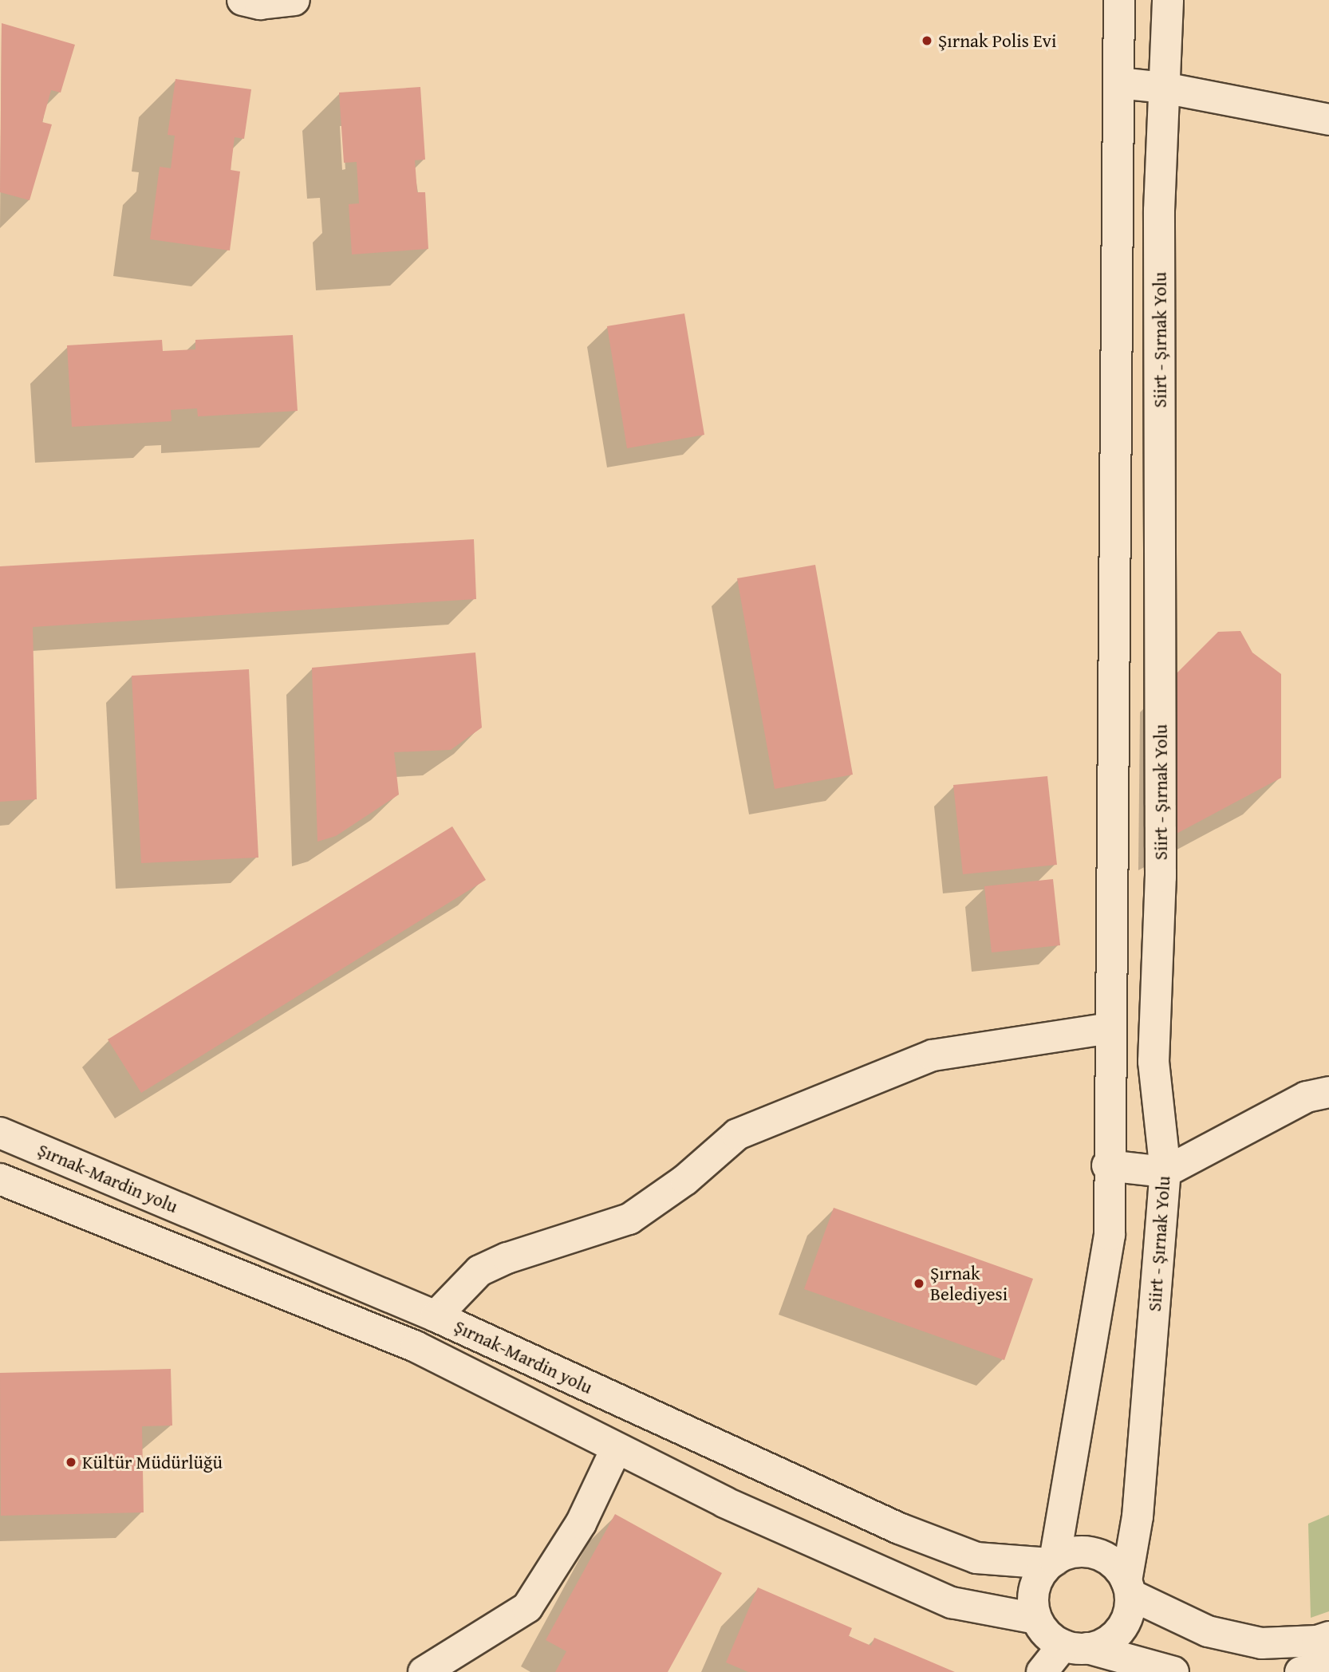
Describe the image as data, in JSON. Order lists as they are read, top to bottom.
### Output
{
  "streets": {
    "street": ["Siirt - Şırnak Yolu", "Şırnak-Mardin yolu"]
  },
  "crossings": [
    ["Siirt - Şırnak Yolu", "Şırnak-Mardin yolu"]
  ],
  "places": ["Şırnak Polis Evi", "Şırnak Belediyesi", "Kültür Müdürlüğü"]
}
